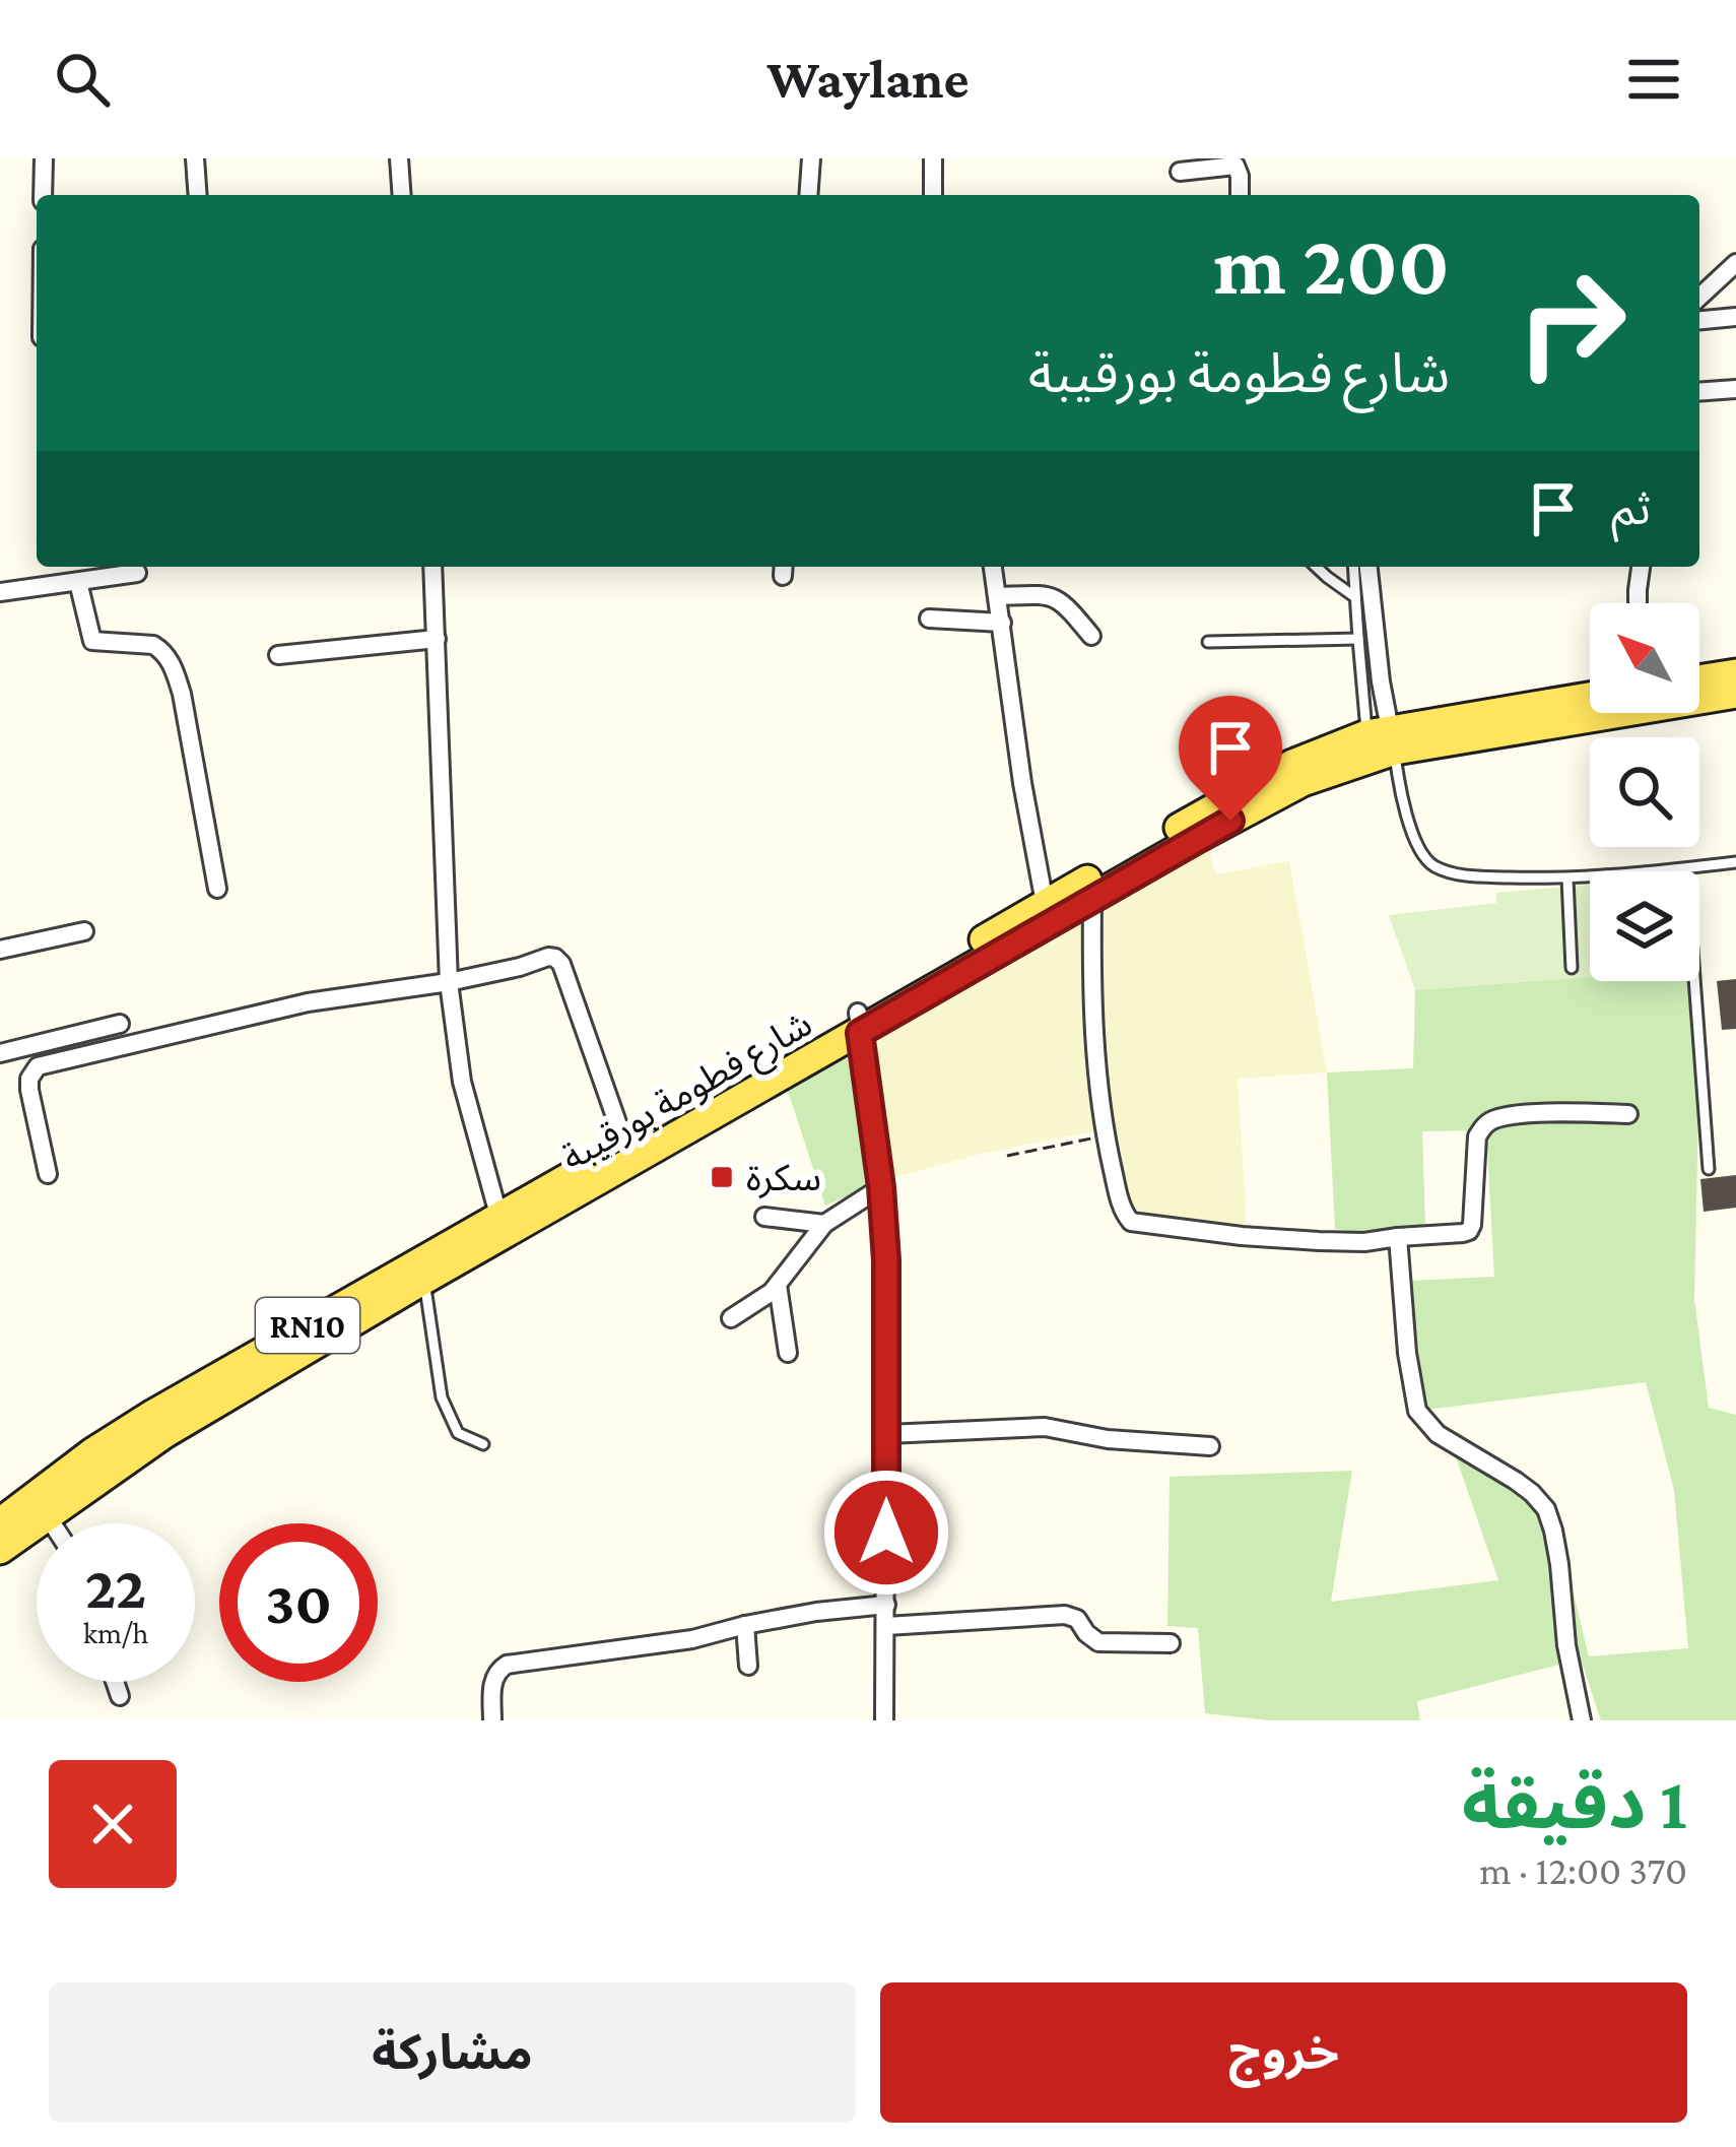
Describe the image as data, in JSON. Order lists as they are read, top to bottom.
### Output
{
  "streets": {
    "main road": ["شارع فطومة بورقيبة", "RN10"]
  },
  "places": {
    "transit": ["سكرة"]
  },
  "north": "top left",
  "page": {
    "header": "Waylane",
    "turn": ["200 m", "شارع فطومة بورقيبة"],
    "then": "ثم",
    "speed": "22 km/h",
    "limit": "30",
    "heading": ["1 دقيقة", "370 m · 12:00"],
    "buttons": ["خروج", "مشاركة"]
  }
}
